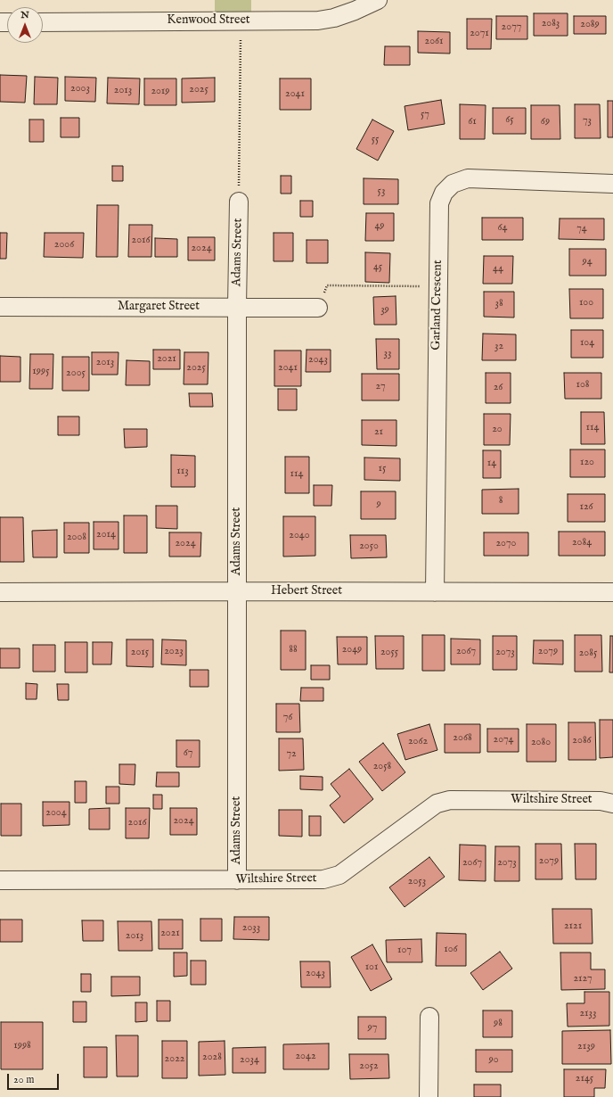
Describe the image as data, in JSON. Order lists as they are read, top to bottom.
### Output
{
  "streets": {
    "street": [
      "Kenwood Street",
      "Adams Street",
      "Garland Crescent",
      "Margaret Street",
      "Hebert Street",
      "Wiltshire Street"
    ]
  },
  "crossings": [
    ["Adams Street", "Margaret Street"],
    ["Adams Street", "Hebert Street"],
    ["Adams Street", "Wiltshire Street"],
    ["Garland Crescent", "Hebert Street"]
  ],
  "house_numbers": [
    "2083",
    "2089",
    "2077",
    "2071",
    "2061",
    "2003",
    "2025",
    "2013",
    "2019",
    "2041",
    "57",
    "65",
    "73",
    "61",
    "69",
    "55",
    "53",
    "49",
    "64",
    "74",
    "2016",
    "2006",
    "2024",
    "94",
    "45",
    "44",
    "100",
    "38",
    "39",
    "104",
    "32",
    "33",
    "2021",
    "2043",
    "2013",
    "2025",
    "2041",
    "1995",
    "2005",
    "108",
    "27",
    "26",
    "114",
    "20",
    "21",
    "120",
    "14",
    "15",
    "113",
    "114",
    "8",
    "9",
    "126",
    "2014",
    "2040",
    "2008",
    "2084",
    "2024",
    "2070",
    "2050",
    "88",
    "2049",
    "2023",
    "2067",
    "2079",
    "2015",
    "2055",
    "2073",
    "2085",
    "76",
    "2068",
    "2074",
    "2086",
    "2062",
    "2080",
    "67",
    "72",
    "2058",
    "2004",
    "2024",
    "2016",
    "2079",
    "2067",
    "2073",
    "2053",
    "2121",
    "2033",
    "2021",
    "2013",
    "106",
    "107",
    "101",
    "2043",
    "2127",
    "2133",
    "98",
    "97",
    "1998",
    "2139",
    "2042",
    "2028",
    "2022",
    "2034",
    "90",
    "2052",
    "2145"
  ],
  "scale_bar": "20 m",
  "north": "top"
}
